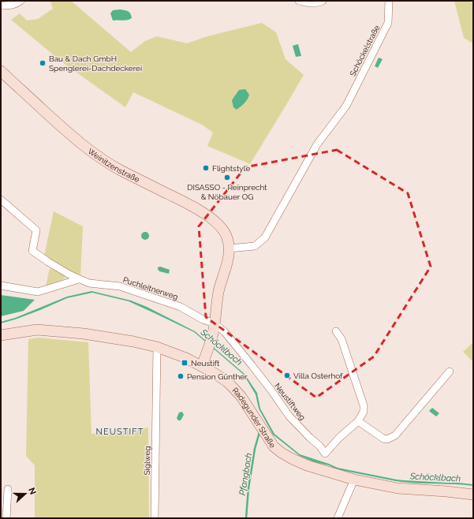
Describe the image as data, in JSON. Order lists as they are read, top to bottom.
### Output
{
  "streets": {
    "main road": ["Weinitzenstraße", "Radegunder Straße"],
    "street": [
      "Schöckelstraße",
      "Puchleitnerweg",
      "Neustiftweg",
      "Siglweg"
    ]
  },
  "crossings": [
    ["Schöckelstraße", "Weinitzenstraße"],
    ["Weinitzenstraße", "Puchleitnerweg"],
    ["Weinitzenstraße", "Neustiftweg"],
    ["Weinitzenstraße", "Radegunder Straße"],
    ["Puchleitnerweg", "Neustiftweg"],
    ["Radegunder Straße", "Siglweg"]
  ],
  "districts": ["NEUSTIFT"],
  "water": ["Schöcklbach", "Pfangbach"],
  "places": {
    "other": [
      "Bau & Dach GmbH Spenglerei-Dachdeckerei",
      "Flightstyle",
      "DISASSO - Reinprecht & Nöbauer OG",
      "Villa Osterhof",
      "Pension Günther"
    ],
    "transit": ["Neustift"]
  },
  "north": "right"
}
